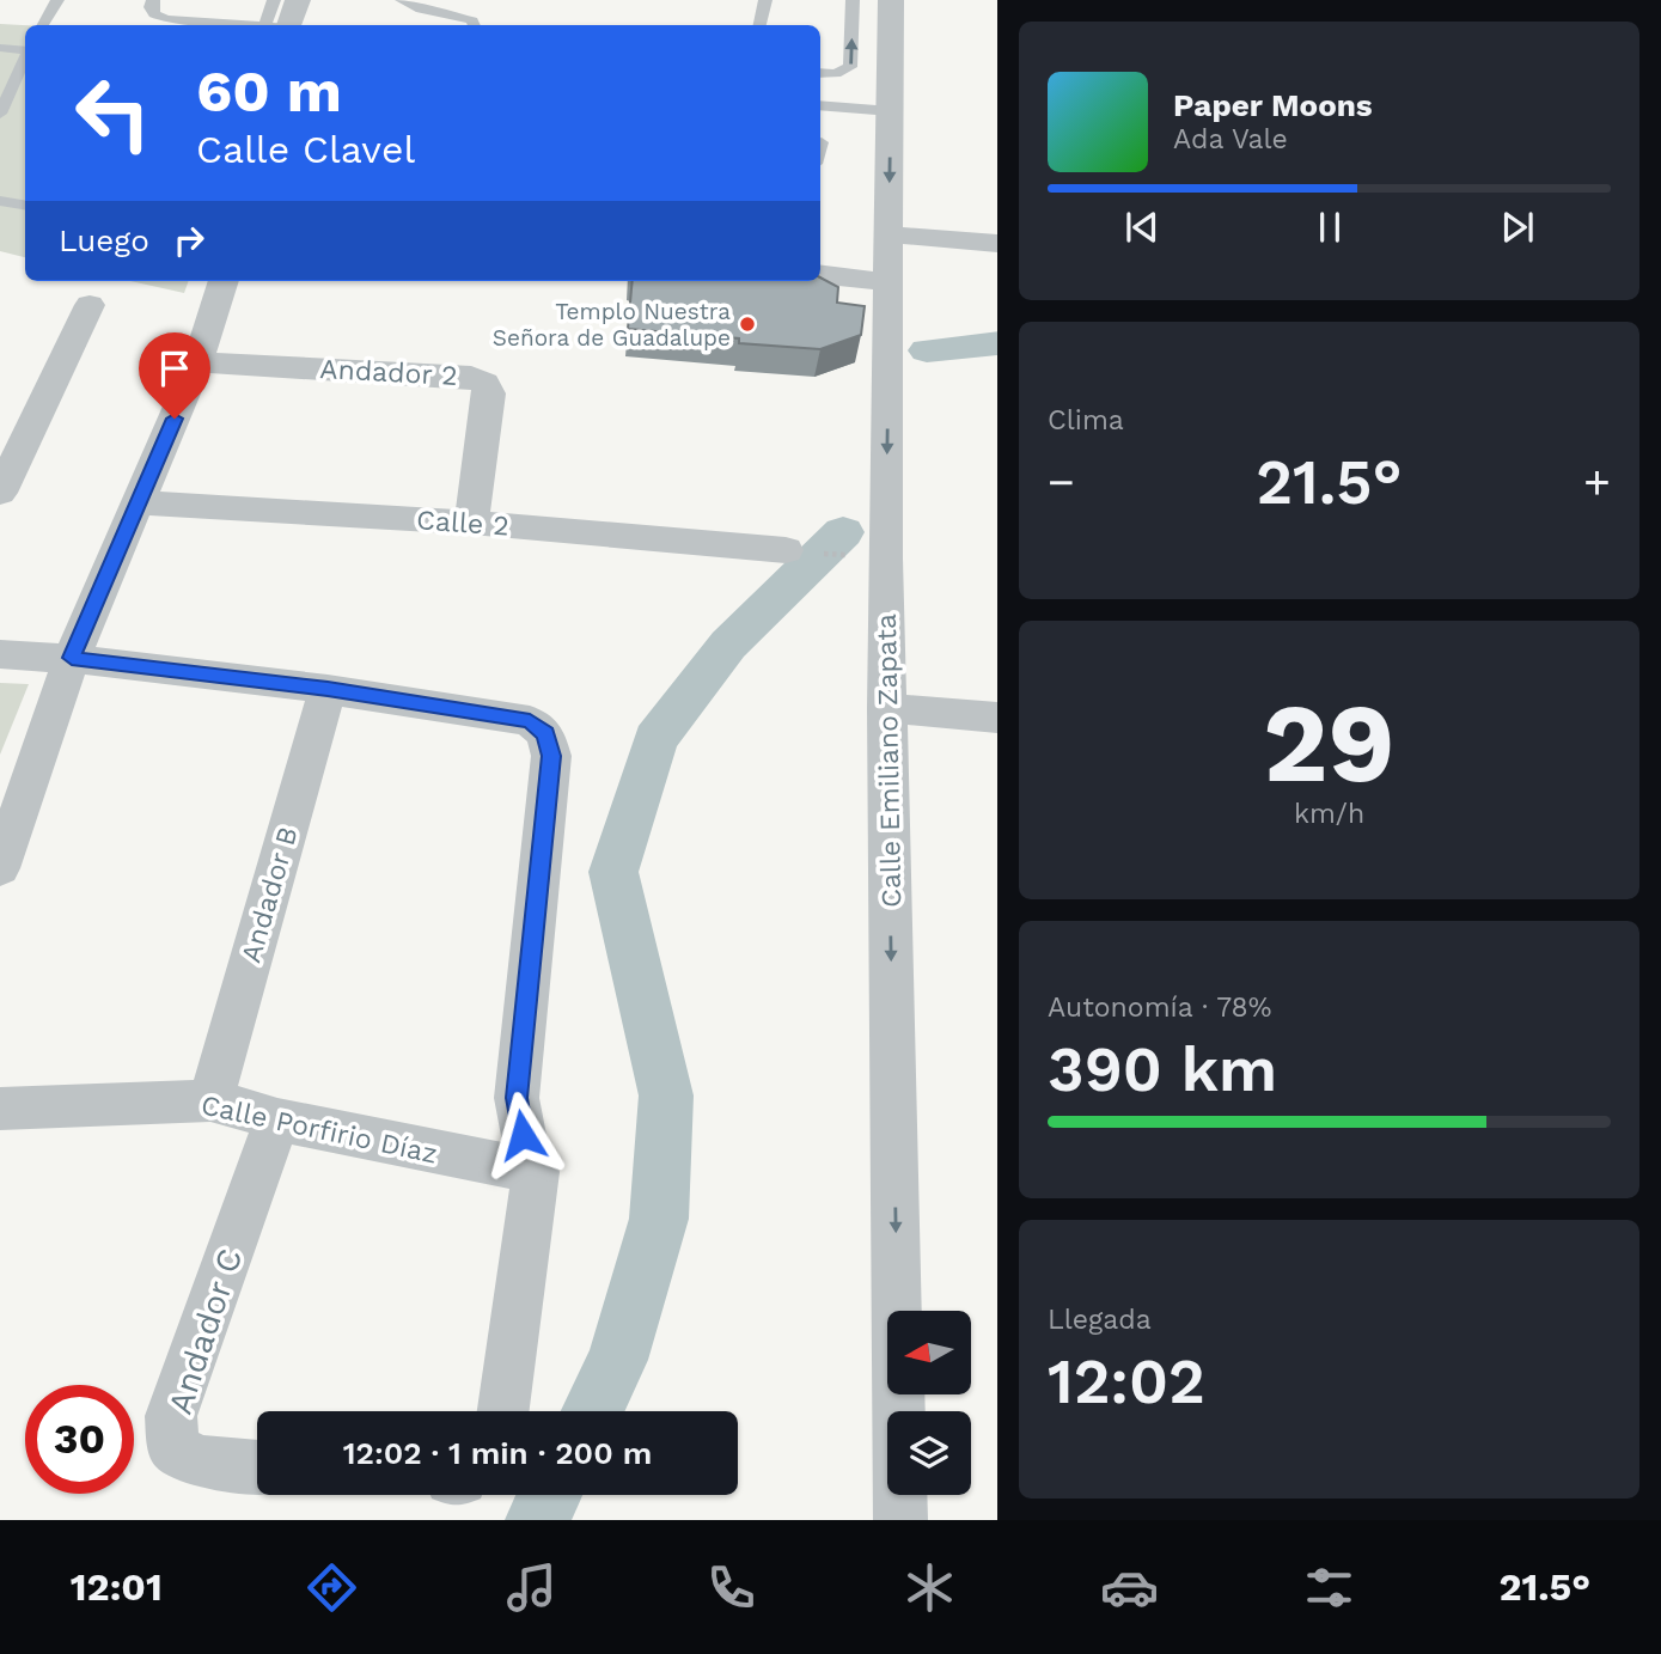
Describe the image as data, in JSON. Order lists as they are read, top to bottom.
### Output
{
  "streets": {
    "street": [
      "Andador 2",
      "Calle 2",
      "Calle Emiliano Zapata",
      "Andador B",
      "Calle Porfirio Díaz",
      "Andador C"
    ]
  },
  "crossings": [
    ["Andador 2", "Calle 2"],
    ["Andador B", "Calle Porfirio Díaz"],
    ["Calle Porfirio Díaz", "Andador C"]
  ],
  "one_way": ["Calle Emiliano Zapata"],
  "places": ["Templo Nuestra Señora de Guadalupe"],
  "north": "left",
  "page": {
    "turn": ["60 m", "Calle Clavel"],
    "song": ["Paper Moons", "Ada Vale"],
    "then": "Luego",
    "tile": [
      "Clima",
      ["29", "km/h"],
      ["Autonomía · 78%", "390 km"],
      ["Llegada", "12:02"]
    ],
    "heat": ["−", "21.5°", "+"],
    "limit": "30",
    "trip": "12:02 · 1 min · 200 m",
    "tabs": ["12:01", "21.5°"]
  }
}
